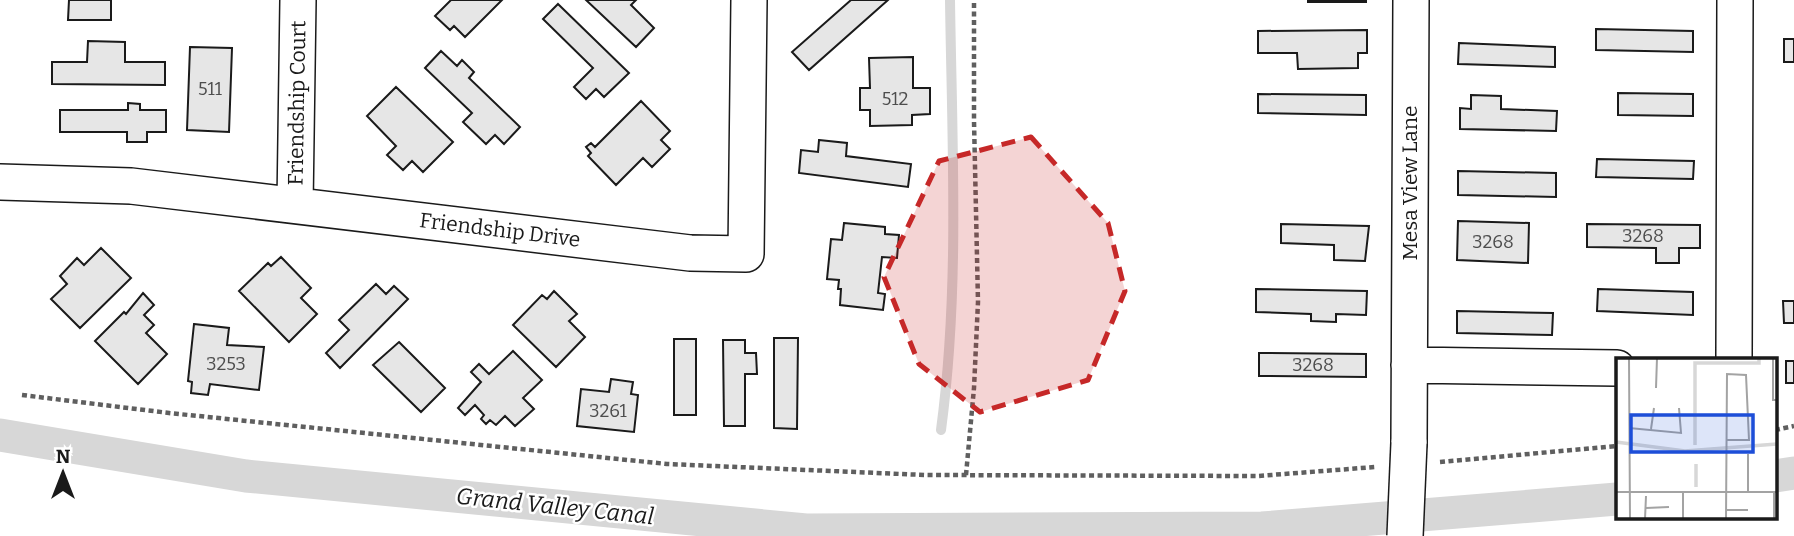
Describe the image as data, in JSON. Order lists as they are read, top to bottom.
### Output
{
  "streets": {
    "street": ["Friendship Court", "Mesa View Lane", "Friendship Drive"]
  },
  "crossings": [
    ["Friendship Court", "Friendship Drive"]
  ],
  "water": ["Grand Valley Canal"],
  "house_numbers": [
    "511",
    "512",
    "3268",
    "3268",
    "3253",
    "3268",
    "3261"
  ],
  "north": "top"
}
